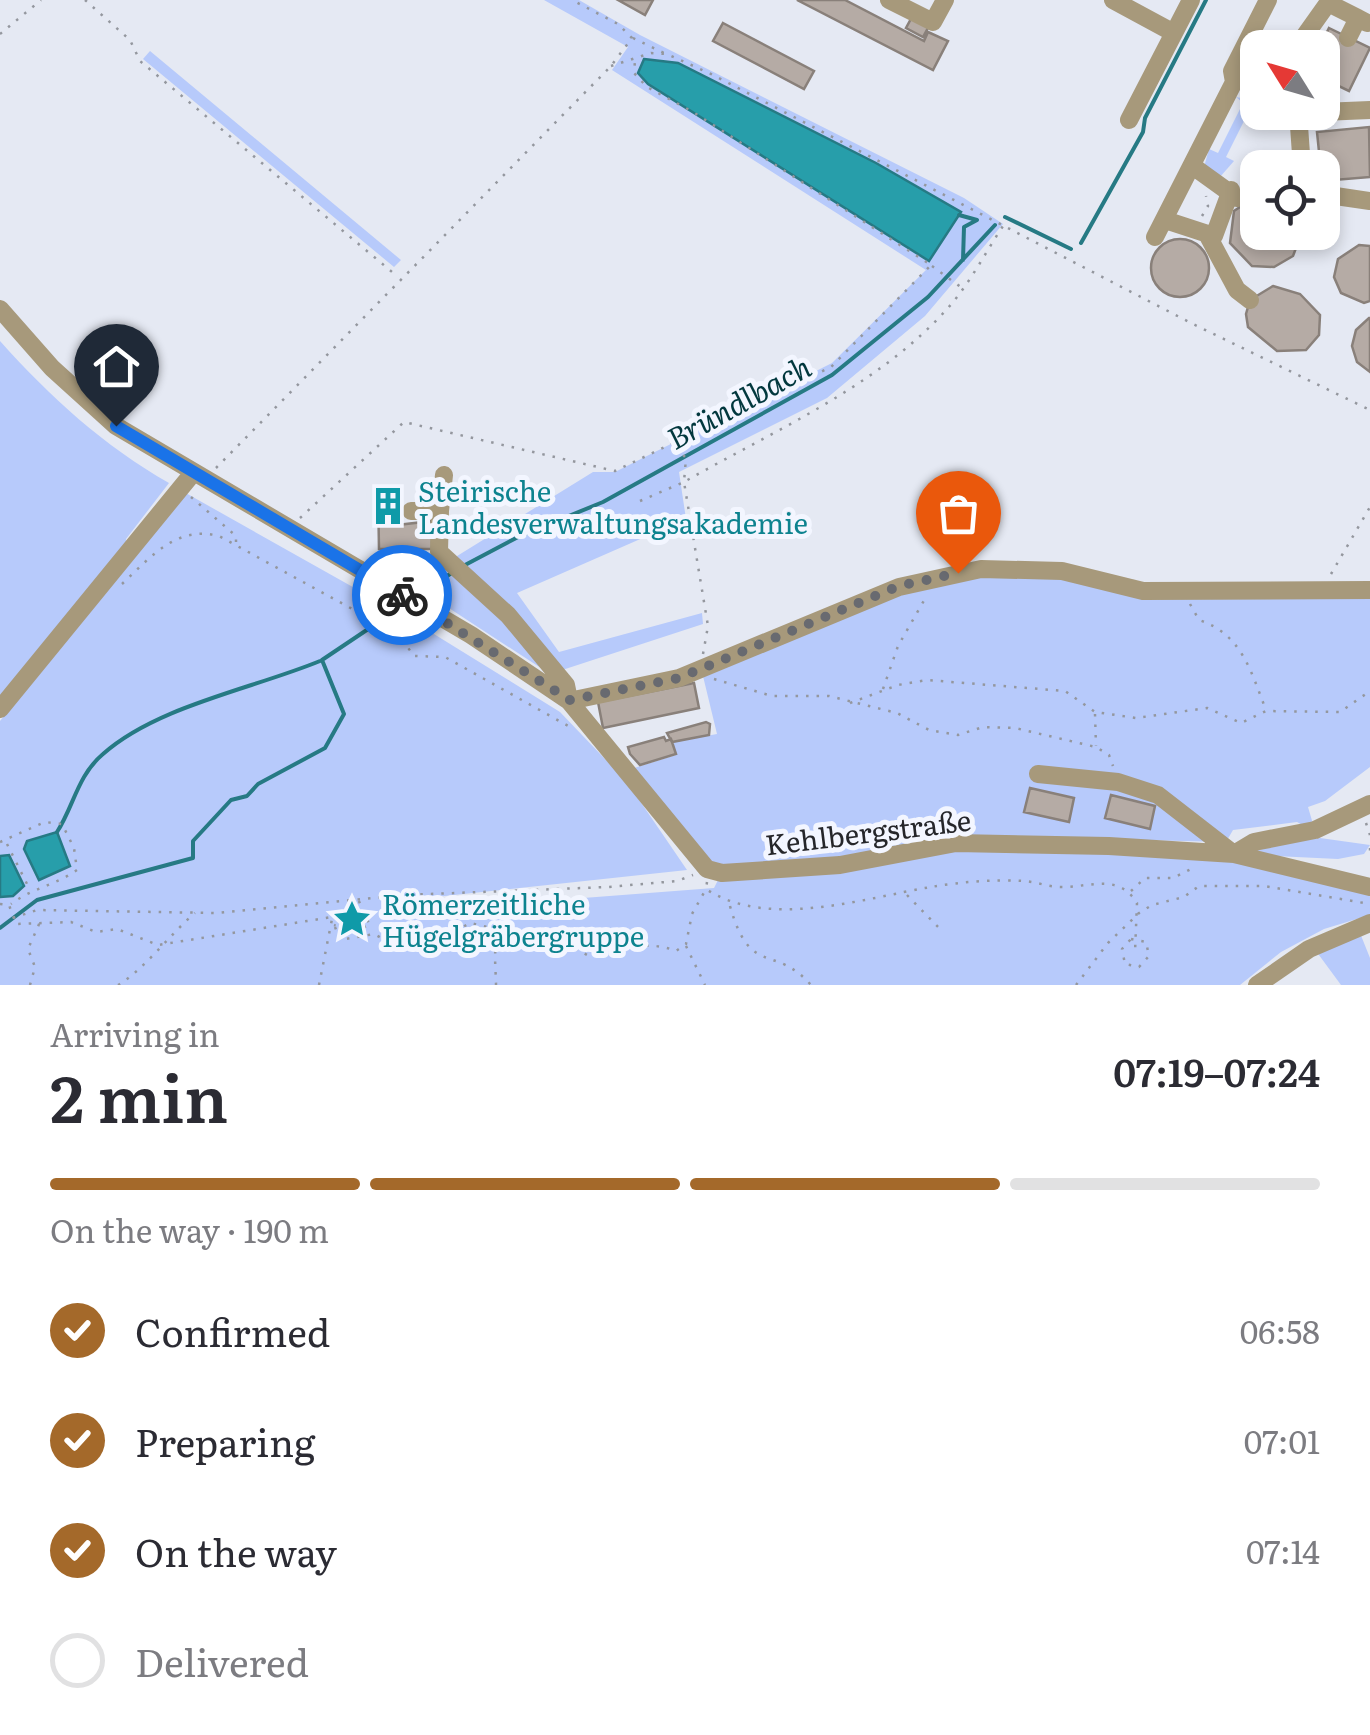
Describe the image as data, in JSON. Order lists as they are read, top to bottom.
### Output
{
  "streets": {
    "street": ["Kehlbergstraße"]
  },
  "water": ["Bründlbach"],
  "places": {
    "building": ["Steirische Landesverwaltungsakademie"],
    "place": ["Römerzeitliche Hügelgräbergruppe"]
  },
  "north": "top left",
  "page": {
    "heading": ["2 min", "Arriving in", "07:19–07:24"],
    "bar": "On the way · 190 m",
    "list": [
      ["Confirmed", "06:58"],
      ["Preparing", "07:01"],
      ["On the way", "07:14"],
      "Delivered"
    ]
  }
}
